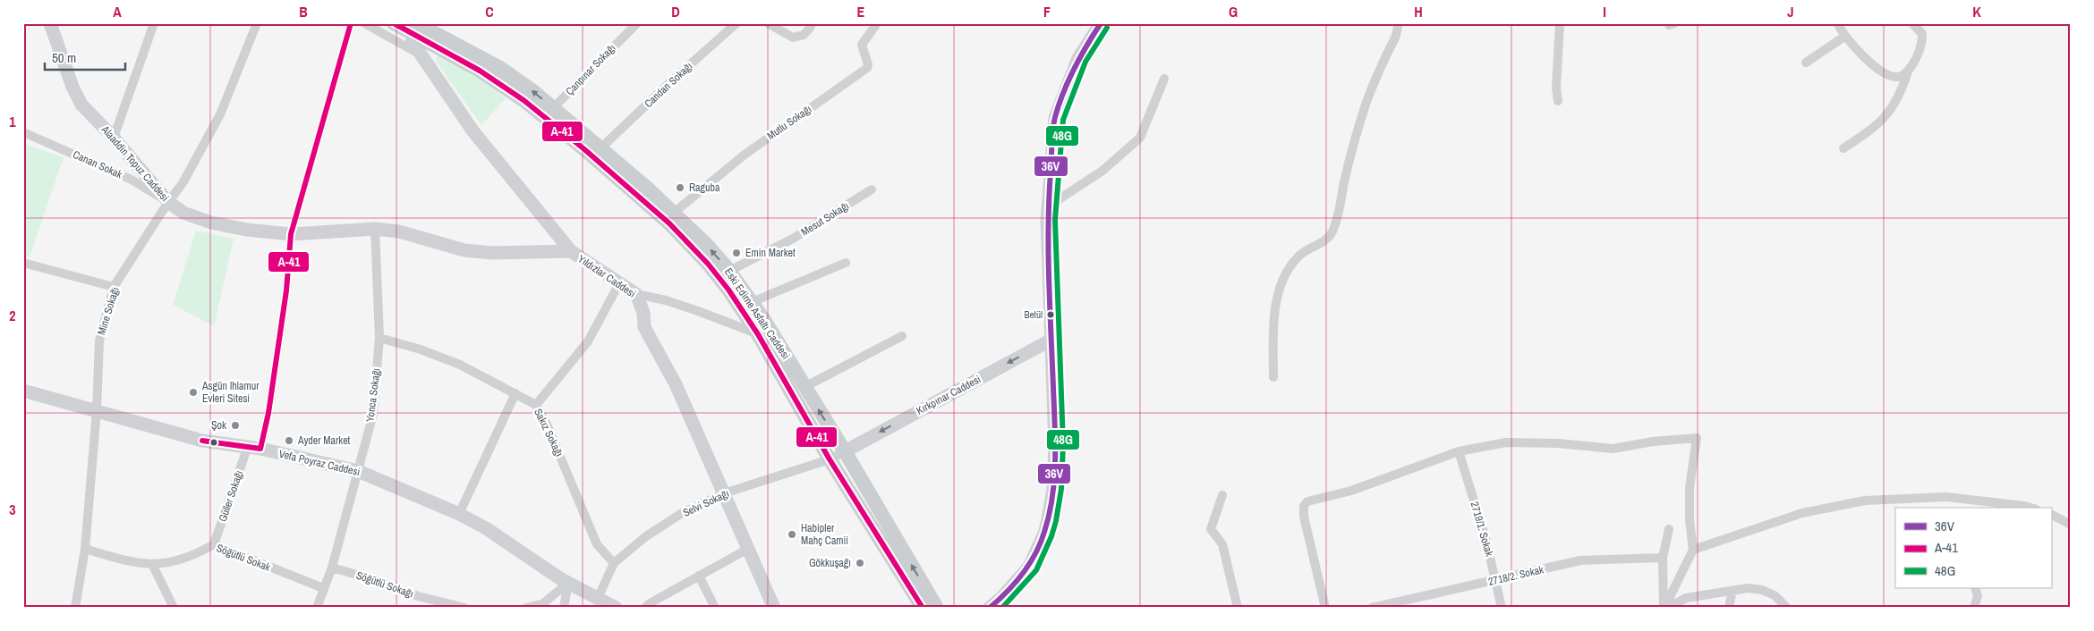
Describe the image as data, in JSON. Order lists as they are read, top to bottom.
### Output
{
  "streets": {
    "main road": [
      "Alaaddin Topuz Caddesi",
      "Yıldızlar Caddesi",
      "Eski Edirne Asfaltı Caddesi",
      "Kırkpınar Caddesi",
      "Vefa Poyraz Caddesi"
    ],
    "street": [
      "Çanpınar Sokağı",
      "Candan Sokağı",
      "Mutlu Sokağı",
      "Canan Sokak",
      "Mesut Sokağı",
      "Mine Sokağı",
      "Yonca Sokağı",
      "Sakız Sokağı",
      "Güller Sokağı",
      "Selvi Sokağı",
      "2719/1. Sokak",
      "Söğütlü Sokak",
      "2718/2. Sokak",
      "Söğütlü Sokağı"
    ]
  },
  "crossings": [
    ["Çanpınar Sokağı", "Eski Edirne Asfaltı Caddesi"],
    ["Candan Sokağı", "Eski Edirne Asfaltı Caddesi"],
    ["Mutlu Sokağı", "Eski Edirne Asfaltı Caddesi"],
    ["Alaaddin Topuz Caddesi", "Canan Sokak"],
    ["Alaaddin Topuz Caddesi", "Yıldızlar Caddesi"],
    ["Alaaddin Topuz Caddesi", "Mine Sokağı"],
    ["Alaaddin Topuz Caddesi", "Yonca Sokağı"],
    ["Alaaddin Topuz Caddesi", "Güller Sokağı"],
    ["Canan Sokak", "Mine Sokağı"],
    ["Mesut Sokağı", "Eski Edirne Asfaltı Caddesi"],
    ["Yıldızlar Caddesi", "Eski Edirne Asfaltı Caddesi"],
    ["Yıldızlar Caddesi", "Selvi Sokağı"],
    ["Mine Sokağı", "Vefa Poyraz Caddesi"],
    ["Mine Sokağı", "Söğütlü Sokak"],
    ["Eski Edirne Asfaltı Caddesi", "Kırkpınar Caddesi"],
    ["Eski Edirne Asfaltı Caddesi", "Selvi Sokağı"],
    ["Yonca Sokağı", "Sakız Sokağı"],
    ["Yonca Sokağı", "Vefa Poyraz Caddesi"],
    ["Yonca Sokağı", "Söğütlü Sokak"],
    ["Yonca Sokağı", "Söğütlü Sokağı"],
    ["Kırkpınar Caddesi", "Selvi Sokağı"],
    ["Sakız Sokağı", "Selvi Sokağı"],
    ["Vefa Poyraz Caddesi", "Güller Sokağı"],
    ["Vefa Poyraz Caddesi", "Selvi Sokağı"],
    ["Güller Sokağı", "Söğütlü Sokak"],
    ["2719/1. Sokak", "2718/2. Sokak"]
  ],
  "one_way": ["Kırkpınar Caddesi"],
  "places": [
    "Raguba",
    "Emin Market",
    "Betül",
    "Asgün Ihlamur Evleri Sitesi",
    "Şok",
    "Ayder Market",
    "Habipler Mahç Camii",
    "Gökkuşağı"
  ],
  "lines": ["transit line 36V", "transit line A-41", "transit line 48G"],
  "legend": ["36V", "A-41", "48G"],
  "scale_bar": "50 m",
  "grid": {
    "columns": [
      "A",
      "B",
      "C",
      "D",
      "E",
      "F",
      "G",
      "H",
      "I",
      "J",
      "K"
    ],
    "rows": ["1", "2", "3"]
  }
}
